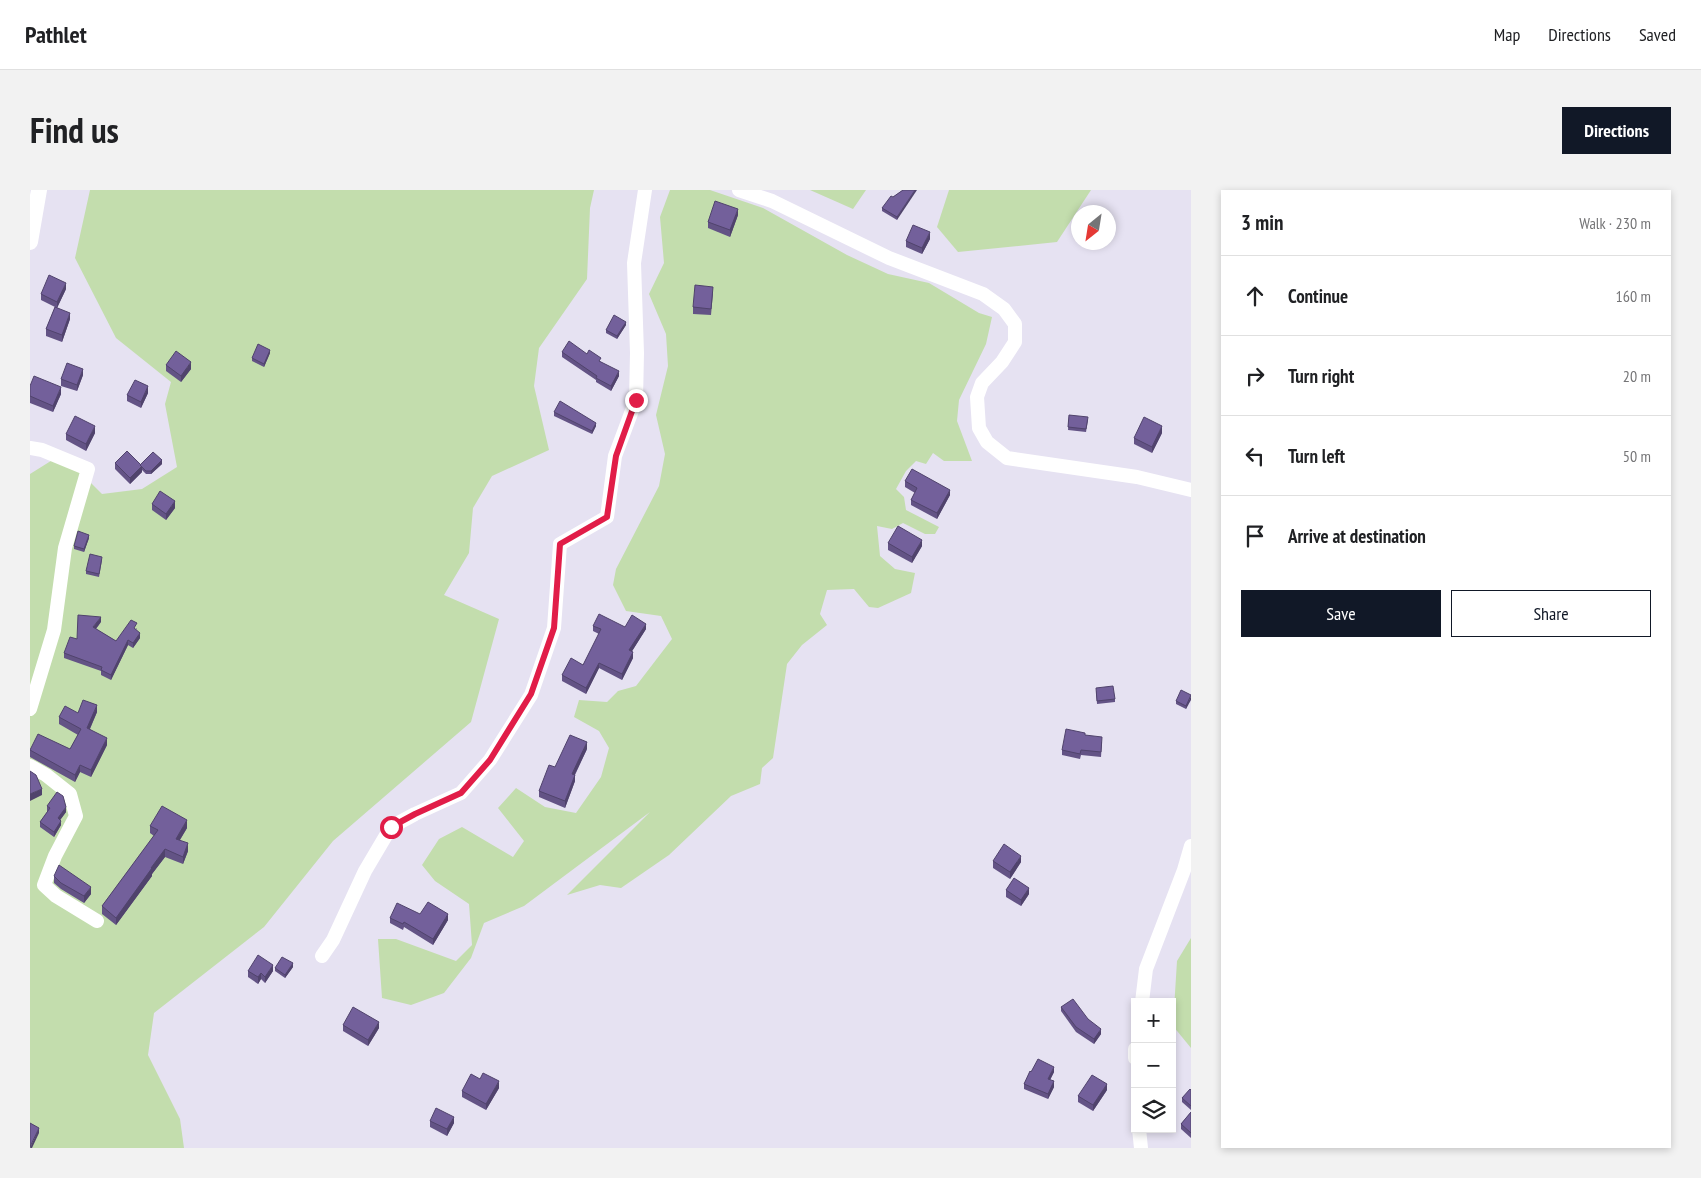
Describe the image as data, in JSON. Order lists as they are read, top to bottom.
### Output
{
  "north": "bottom left",
  "page": {
    "header": "Pathlet",
    "nav": ["Map", "Directions", "Saved"],
    "title": "Find us",
    "buttons": [
      "Directions",
      ["Save", "Share"]
    ],
    "heading": ["3 min", "Walk · 230 m"],
    "list": [
      ["Continue", "160 m"],
      ["Turn right", "20 m"],
      ["Turn left", "50 m"],
      "Arrive at destination"
    ],
    "map_buttons": ["+", "−"]
  }
}
